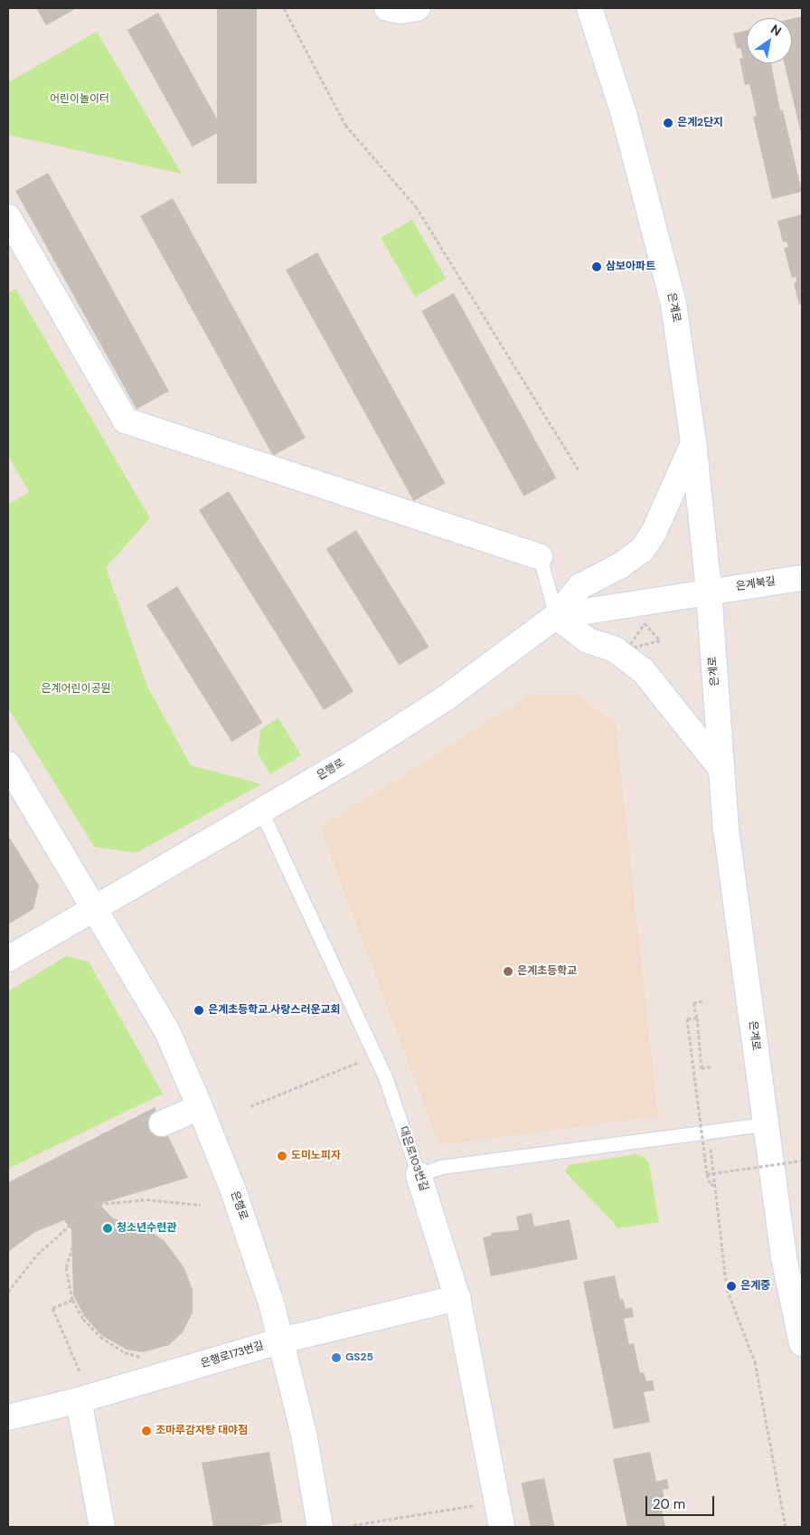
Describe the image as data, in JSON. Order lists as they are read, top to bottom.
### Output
{
  "streets": {
    "street": [
      "은계로",
      "은계북길",
      "은행로",
      "대은로103번길",
      "은행로173번길"
    ]
  },
  "crossings": [
    ["은계로", "은계북길"],
    ["은계북길", "은행로"],
    ["은행로", "대은로103번길"],
    ["은행로", "은행로173번길"],
    ["대은로103번길", "은행로173번길"]
  ],
  "parks": ["어린이놀이터", "은계어린이공원"],
  "places": [
    "은계2단지",
    "삼보아파트",
    "은계초등학교",
    "은계초등학교.사랑스러운교회",
    "도미노피자",
    "청소년수련관",
    "은계중",
    "GS25",
    "조마루감자탕 대야점"
  ],
  "scale_bar": "20 m",
  "north": "top right"
}
